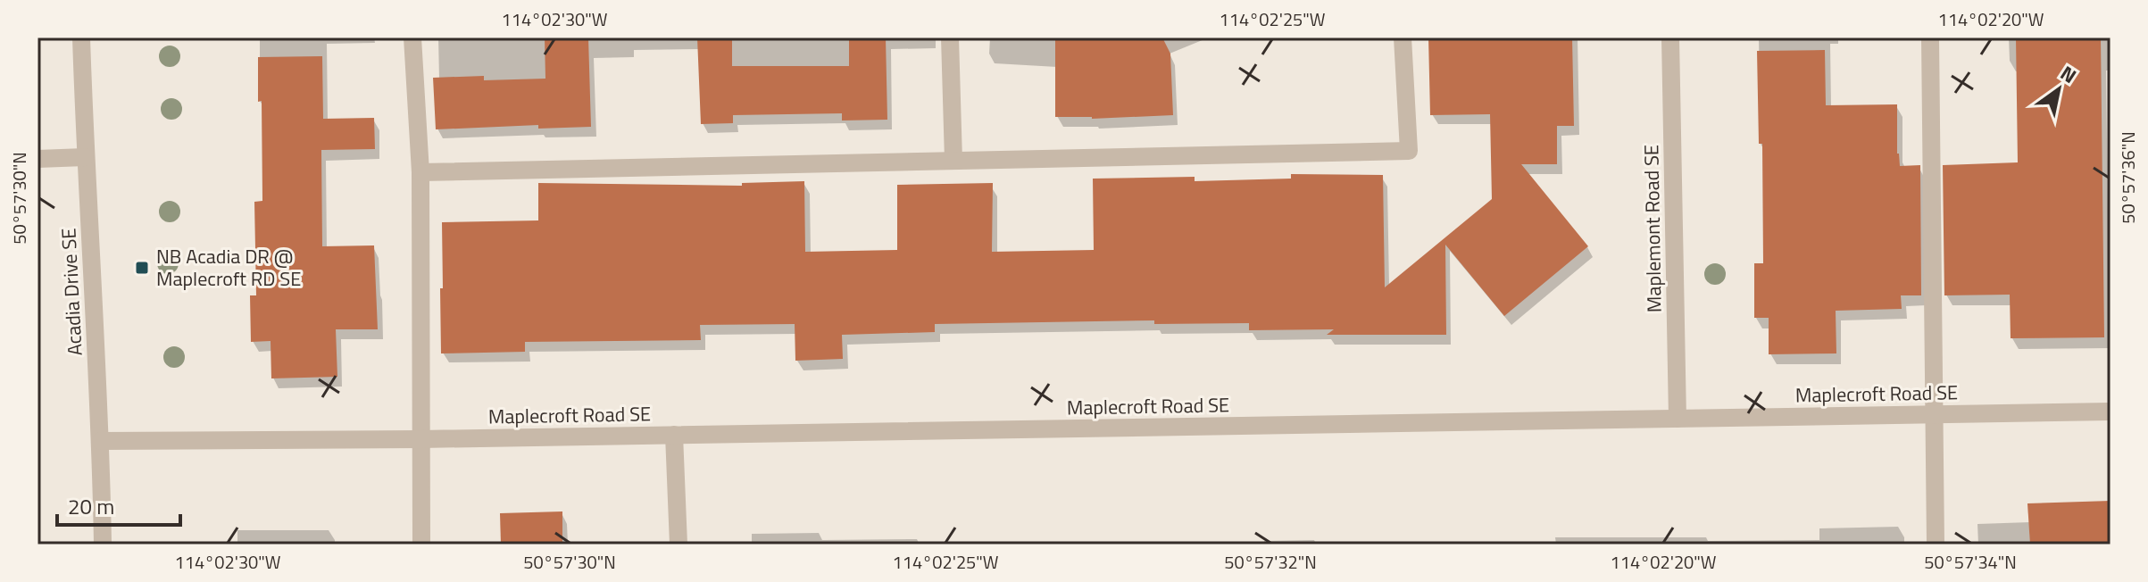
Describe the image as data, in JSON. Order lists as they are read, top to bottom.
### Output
{
  "streets": {
    "street": ["Maplemont Road SE", "Acadia Drive SE", "Maplecroft Road SE"]
  },
  "crossings": [
    ["Maplemont Road SE", "Maplecroft Road SE"],
    ["Acadia Drive SE", "Maplecroft Road SE"]
  ],
  "places": {
    "transit": ["NB Acadia DR @ Maplecroft RD SE"]
  },
  "scale_bar": "20 m",
  "north": "top right",
  "coordinates": [
    "114°02'30\"W",
    "114°02'25\"W",
    "114°02'20\"W",
    "50°57'36\"N",
    "50°57'30\"N",
    "50°57'32\"N",
    "50°57'34\"N"
  ]
}
